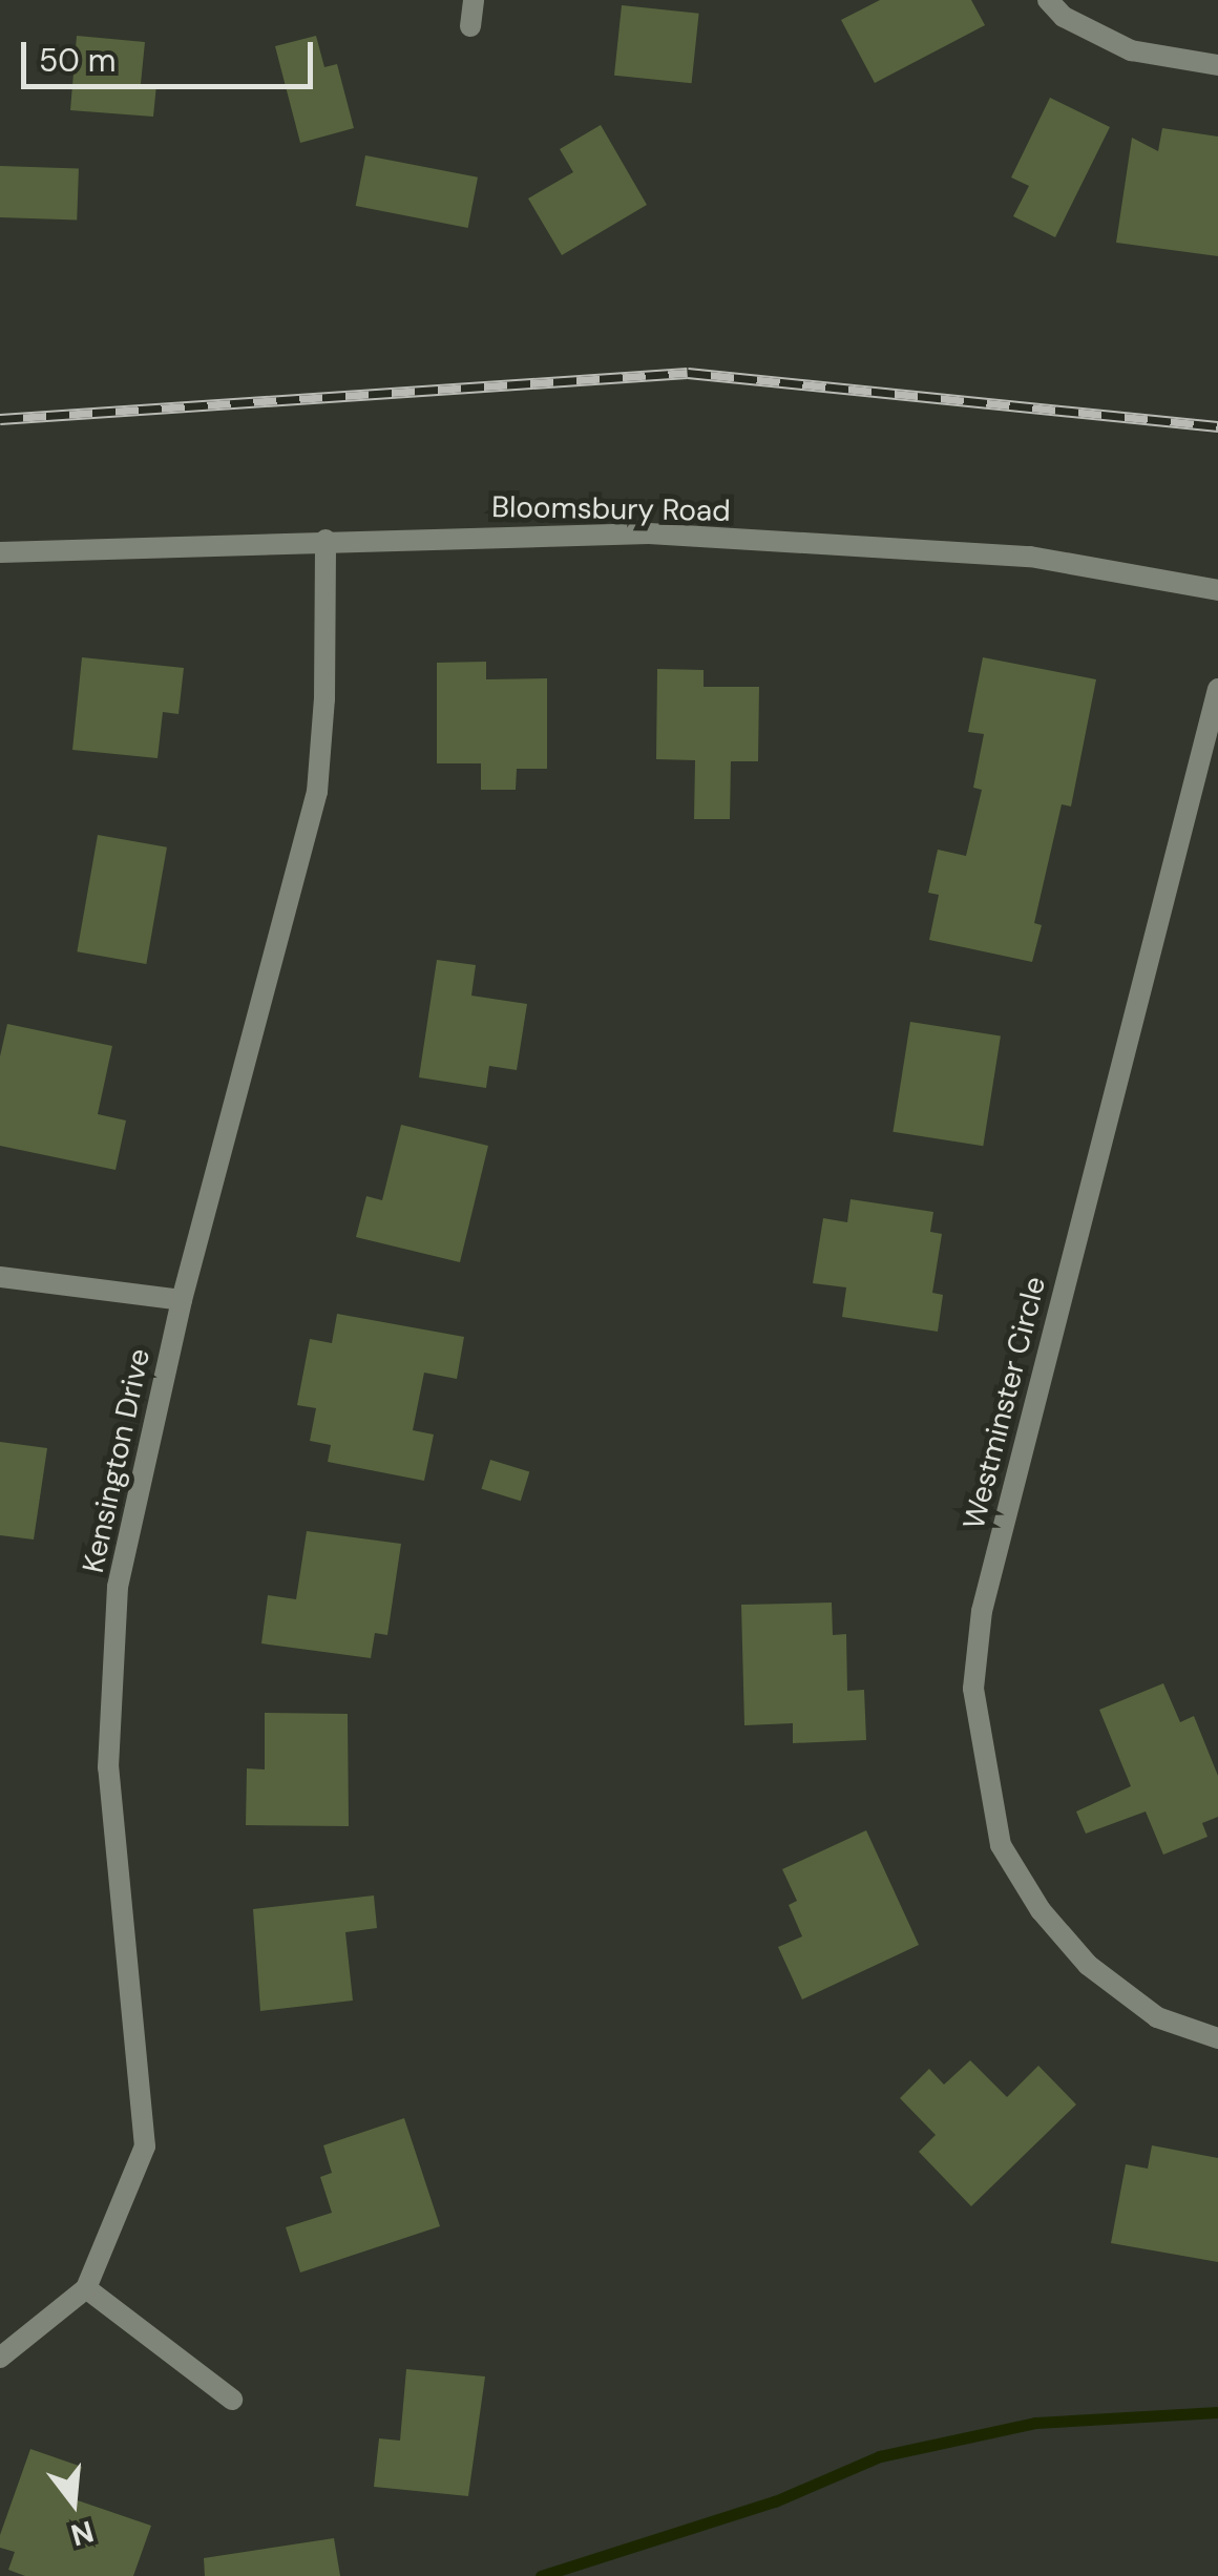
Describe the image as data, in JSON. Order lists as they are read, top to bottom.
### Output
{
  "streets": {
    "street": ["Bloomsbury Road", "Westminster Circle", "Kensington Drive"]
  },
  "crossings": [
    ["Bloomsbury Road", "Kensington Drive"]
  ],
  "scale_bar": "50 m",
  "north": "bottom"
}
